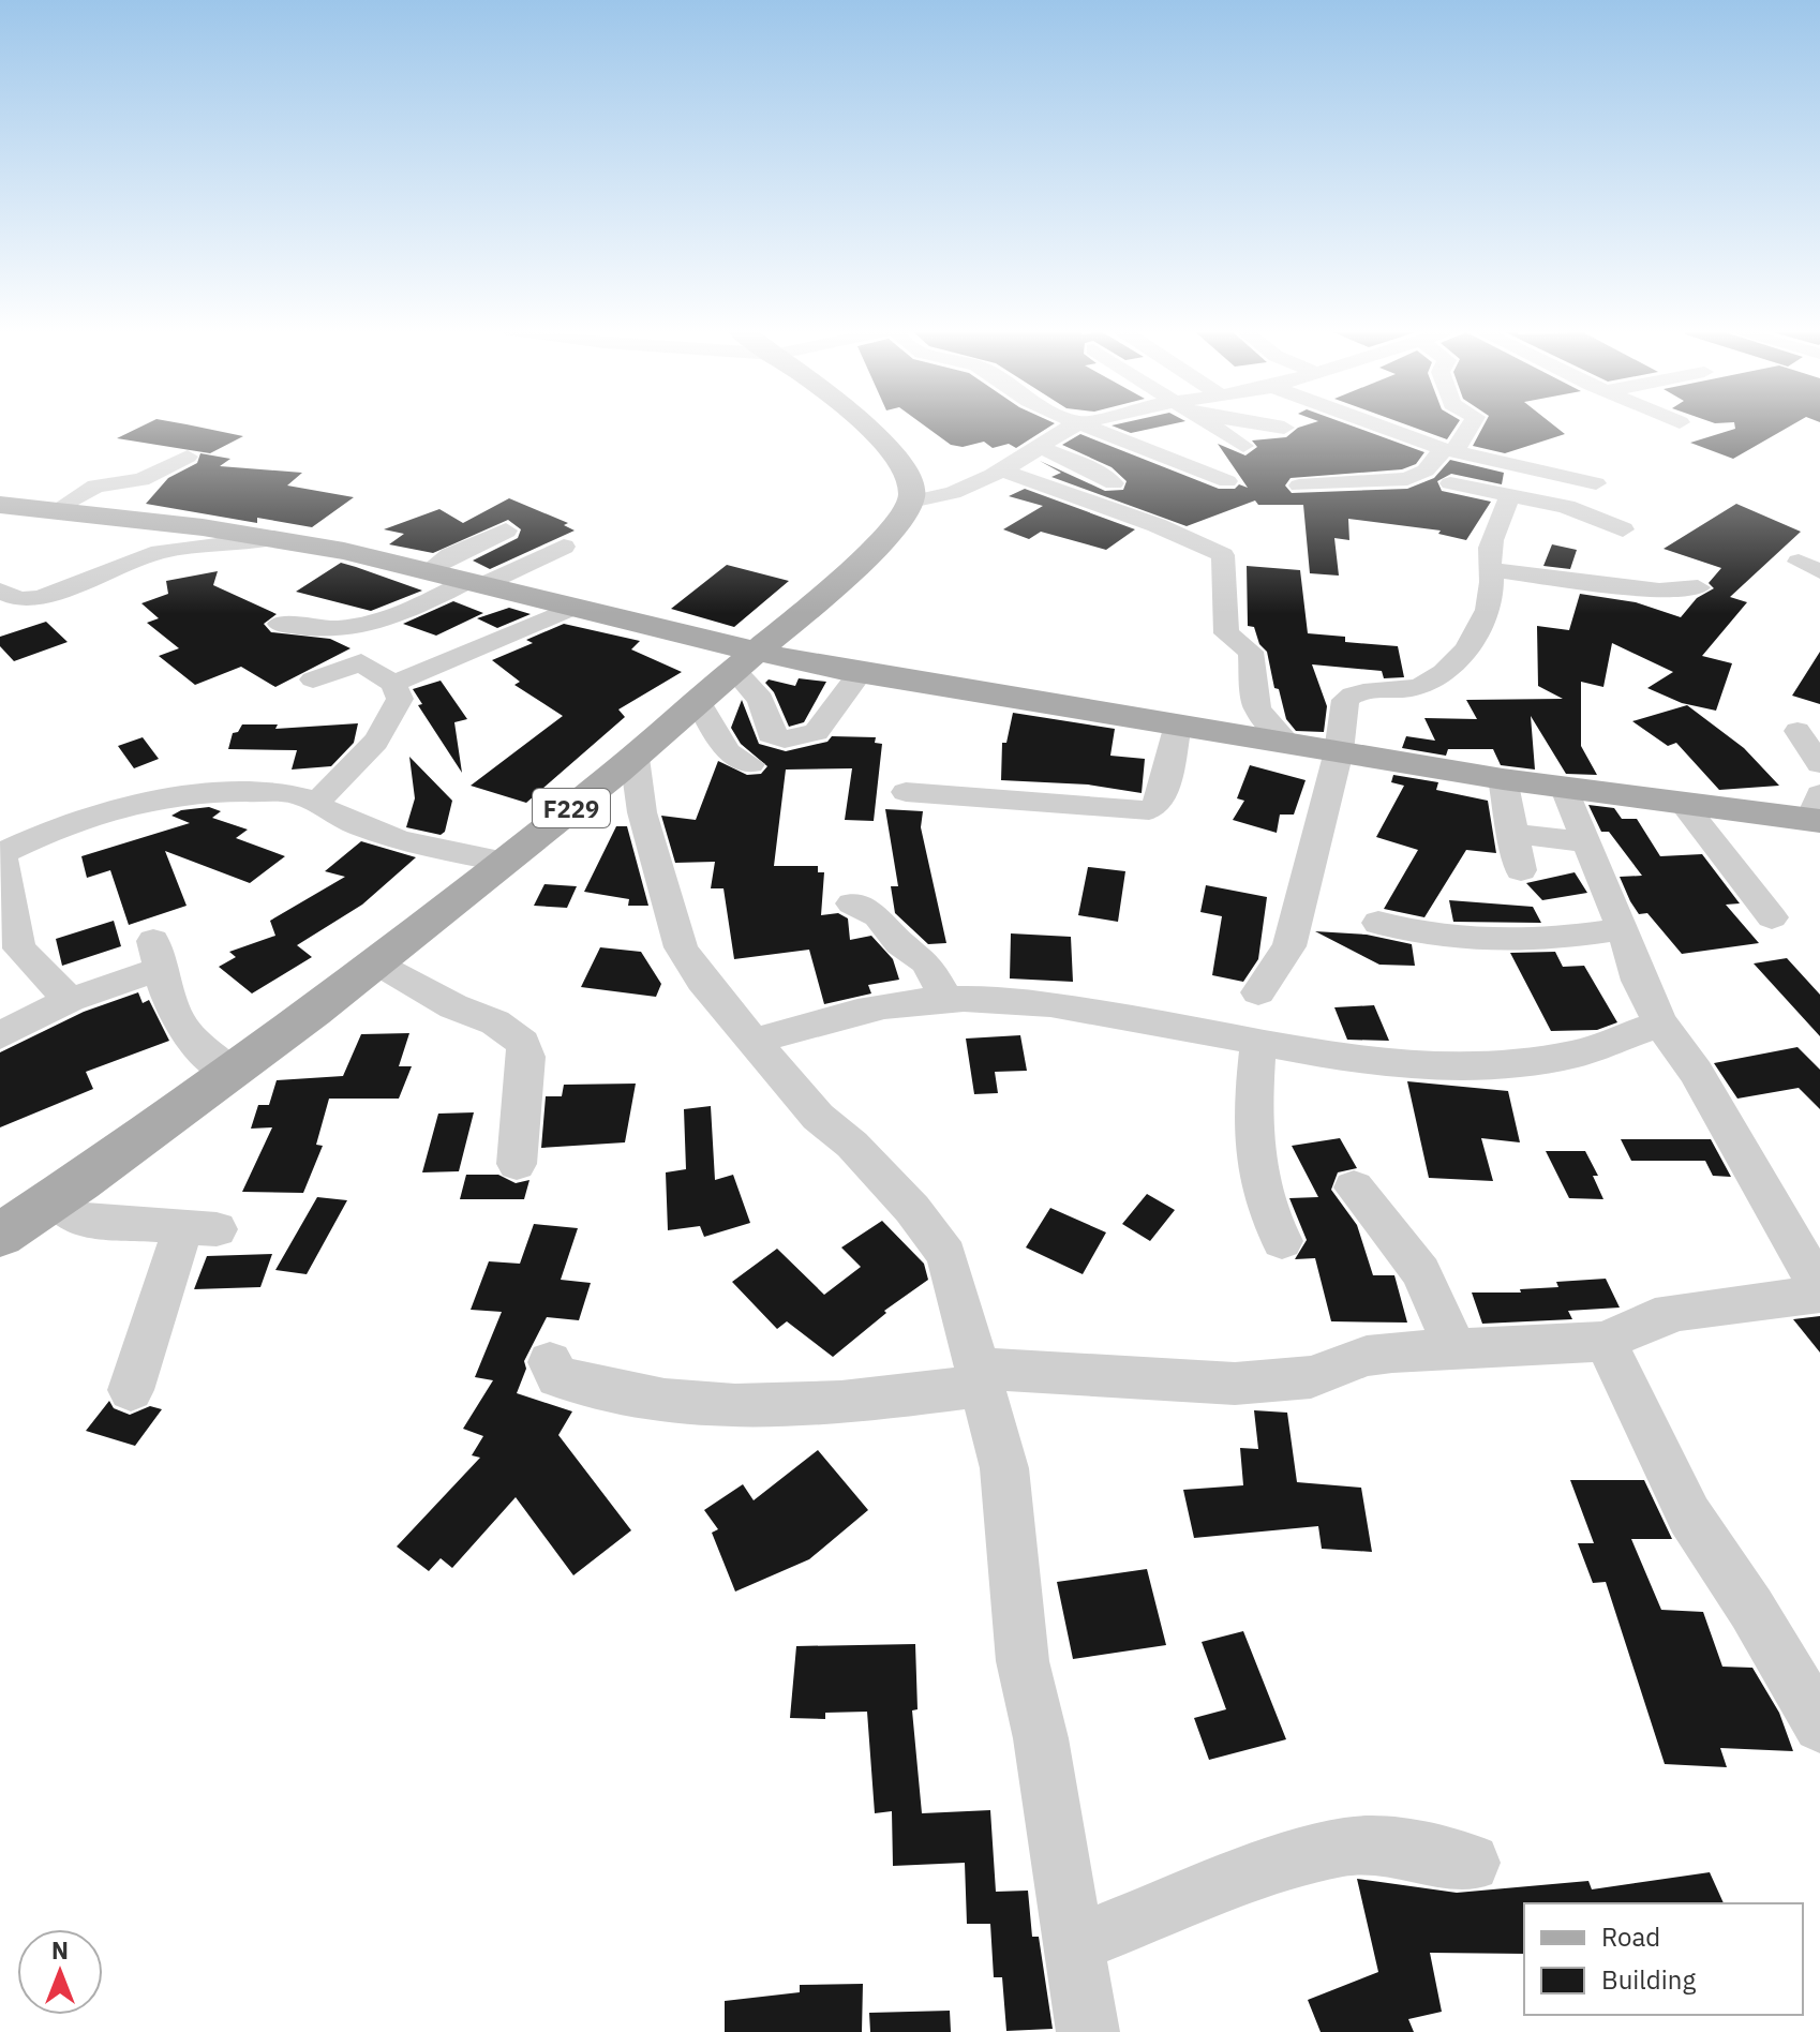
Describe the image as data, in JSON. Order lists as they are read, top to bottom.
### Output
{
  "streets": {
    "main road": ["F229"]
  },
  "legend": ["Road", "Building"],
  "north": "top"
}
